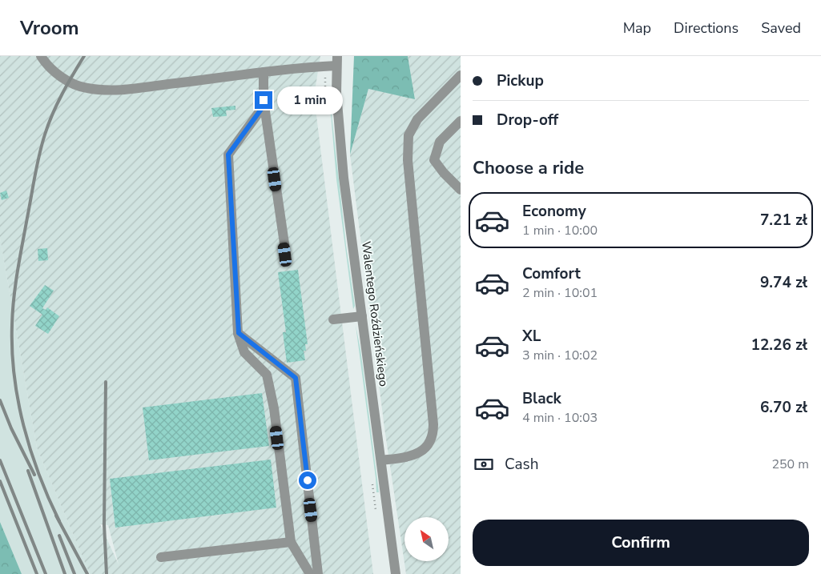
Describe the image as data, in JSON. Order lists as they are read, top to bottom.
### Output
{
  "streets": {
    "street": ["Walentego Roździeńskiego"]
  },
  "north": "top left",
  "page": {
    "header": "Vroom",
    "nav": ["Map", "Directions", "Saved"],
    "banner": ["Pickup", "Drop-off"],
    "bubble": "1 min",
    "heading": "Choose a ride",
    "list": [
      {
        "name": "Economy",
        "note": "1 min · 10:00",
        "value": "7.21 zł"
      },
      {
        "name": "Comfort",
        "note": "2 min · 10:01",
        "value": "9.74 zł"
      },
      {
        "name": "XL",
        "note": "3 min · 10:02",
        "value": "12.26 zł"
      },
      {
        "name": "Black",
        "note": "4 min · 10:03",
        "value": "6.70 zł"
      }
    ],
    "pay": ["Cash", "250 m"],
    "buttons": "Confirm"
  }
}
